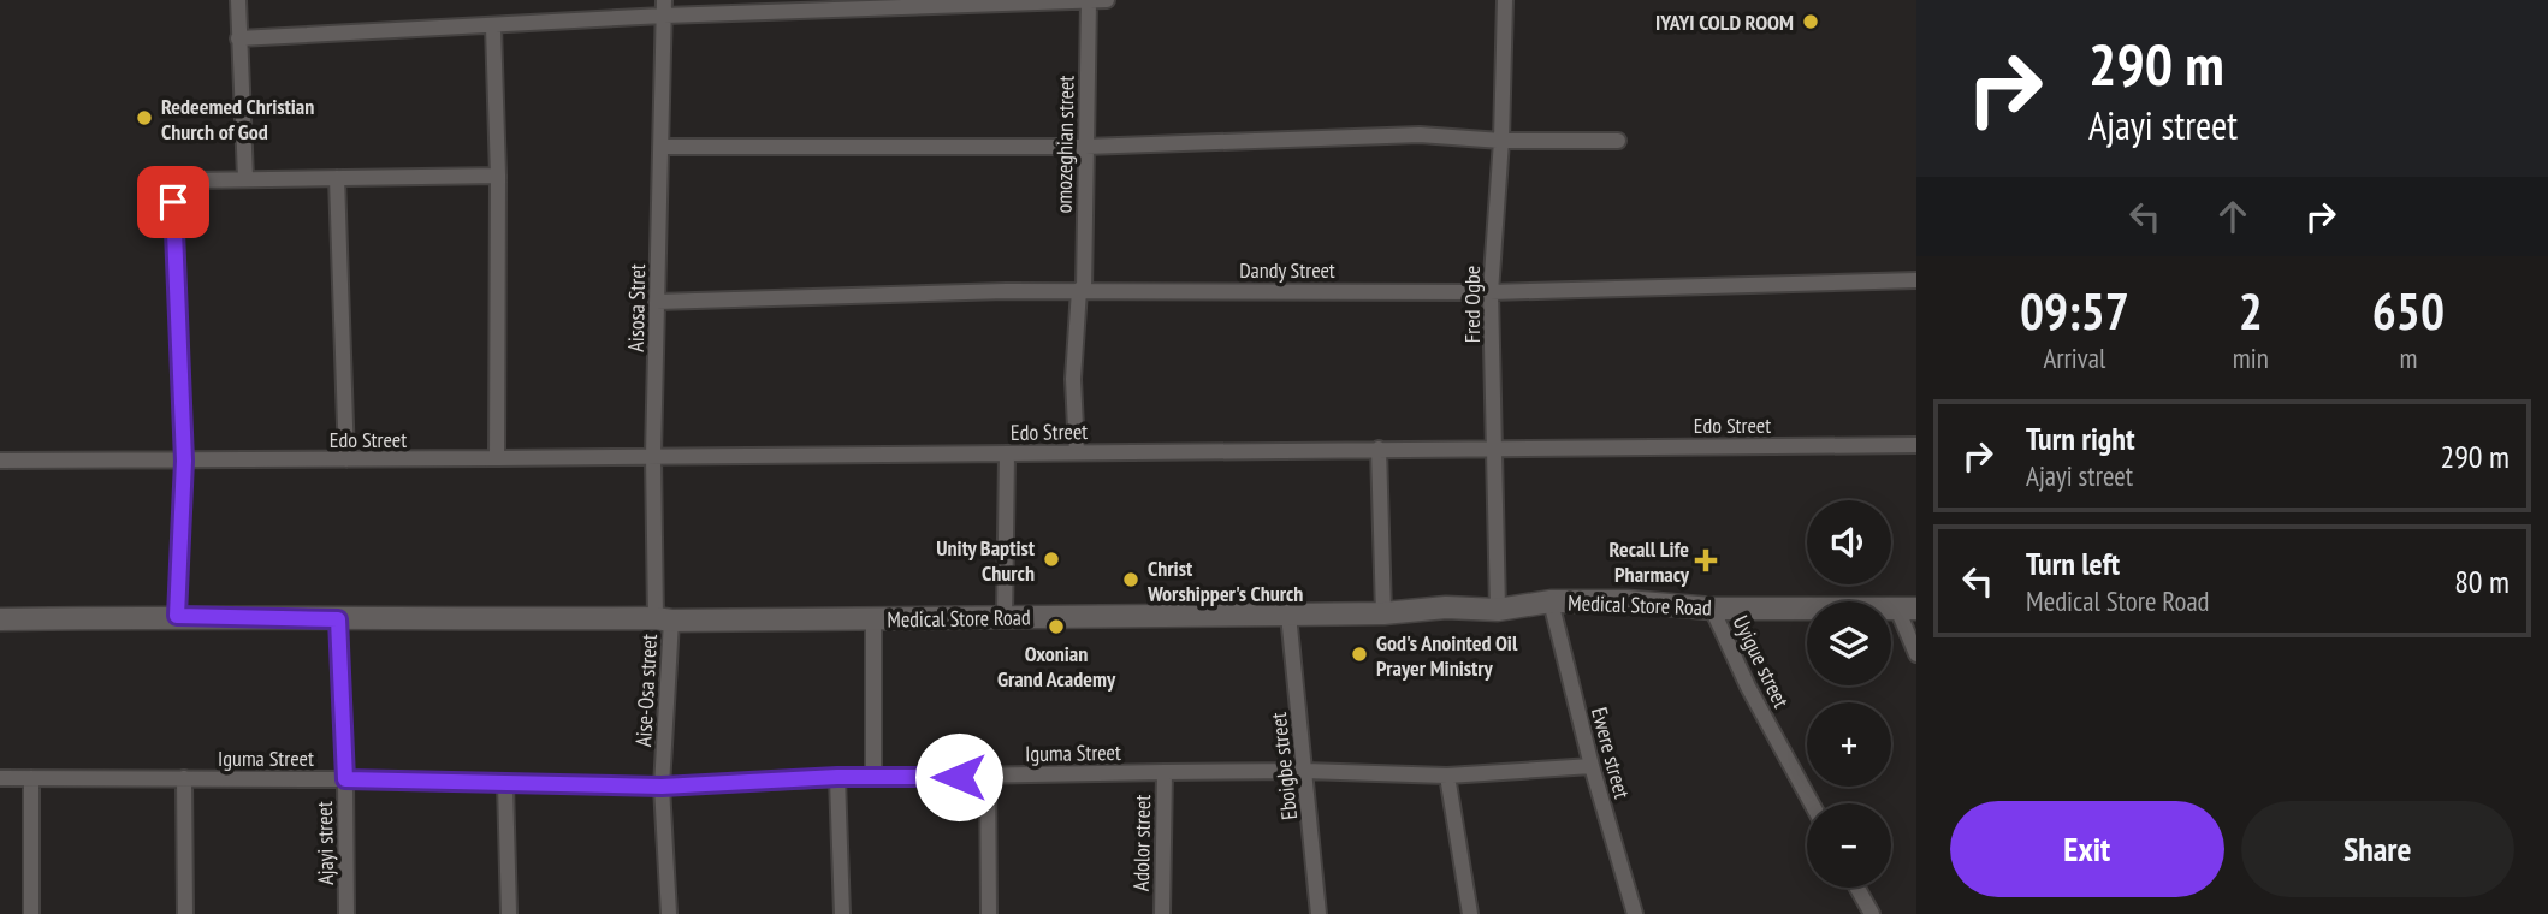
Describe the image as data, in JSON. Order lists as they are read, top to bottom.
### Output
{
  "streets": {
    "street": [
      "omozeghian street",
      "Dandy Street",
      "Fred Ogbe",
      "Aisosa Stret",
      "Edo Street",
      "Medical Store Road",
      "Uyigue street",
      "Aise-Osa street",
      "Iguma Street",
      "Ewere street",
      "Eboigbe street",
      "Ajayi street",
      "Adolor street"
    ]
  },
  "crossings": [
    ["omozeghian street", "Dandy Street"],
    ["omozeghian street", "Edo Street"],
    ["Dandy Street", "Fred Ogbe"],
    ["Dandy Street", "Aisosa Stret"],
    ["Fred Ogbe", "Edo Street"],
    ["Fred Ogbe", "Medical Store Road"],
    ["Aisosa Stret", "Edo Street"],
    ["Aisosa Stret", "Medical Store Road"],
    ["Aisosa Stret", "Aise-Osa street"],
    ["Medical Store Road", "Uyigue street"],
    ["Medical Store Road", "Aise-Osa street"],
    ["Medical Store Road", "Ewere street"],
    ["Medical Store Road", "Eboigbe street"],
    ["Medical Store Road", "Ajayi street"],
    ["Aise-Osa street", "Iguma Street"],
    ["Iguma Street", "Ewere street"],
    ["Iguma Street", "Eboigbe street"],
    ["Iguma Street", "Ajayi street"],
    ["Iguma Street", "Adolor street"]
  ],
  "places": {
    "other": [
      "IYAYI COLD ROOM",
      "Redeemed Christian Church of God",
      "Unity Baptist Church",
      "Christ Worshipper's Church",
      "Oxonian Grand Academy",
      "God's Anointed Oil Prayer Ministry"
    ],
    "health": ["Recall Life Pharmacy"]
  },
  "page": {
    "turn": ["290 m", "Ajayi street"],
    "eta": [
      "09:57",
      "Arrival",
      "2",
      "min",
      "650",
      "m"
    ],
    "list": [
      {
        "name": "Turn right",
        "note": "Ajayi street",
        "value": "290 m"
      },
      {
        "name": "Turn left",
        "note": "Medical Store Road",
        "value": "80 m"
      }
    ],
    "map_buttons": ["+", "−"],
    "buttons": ["Exit", "Share"]
  }
}
